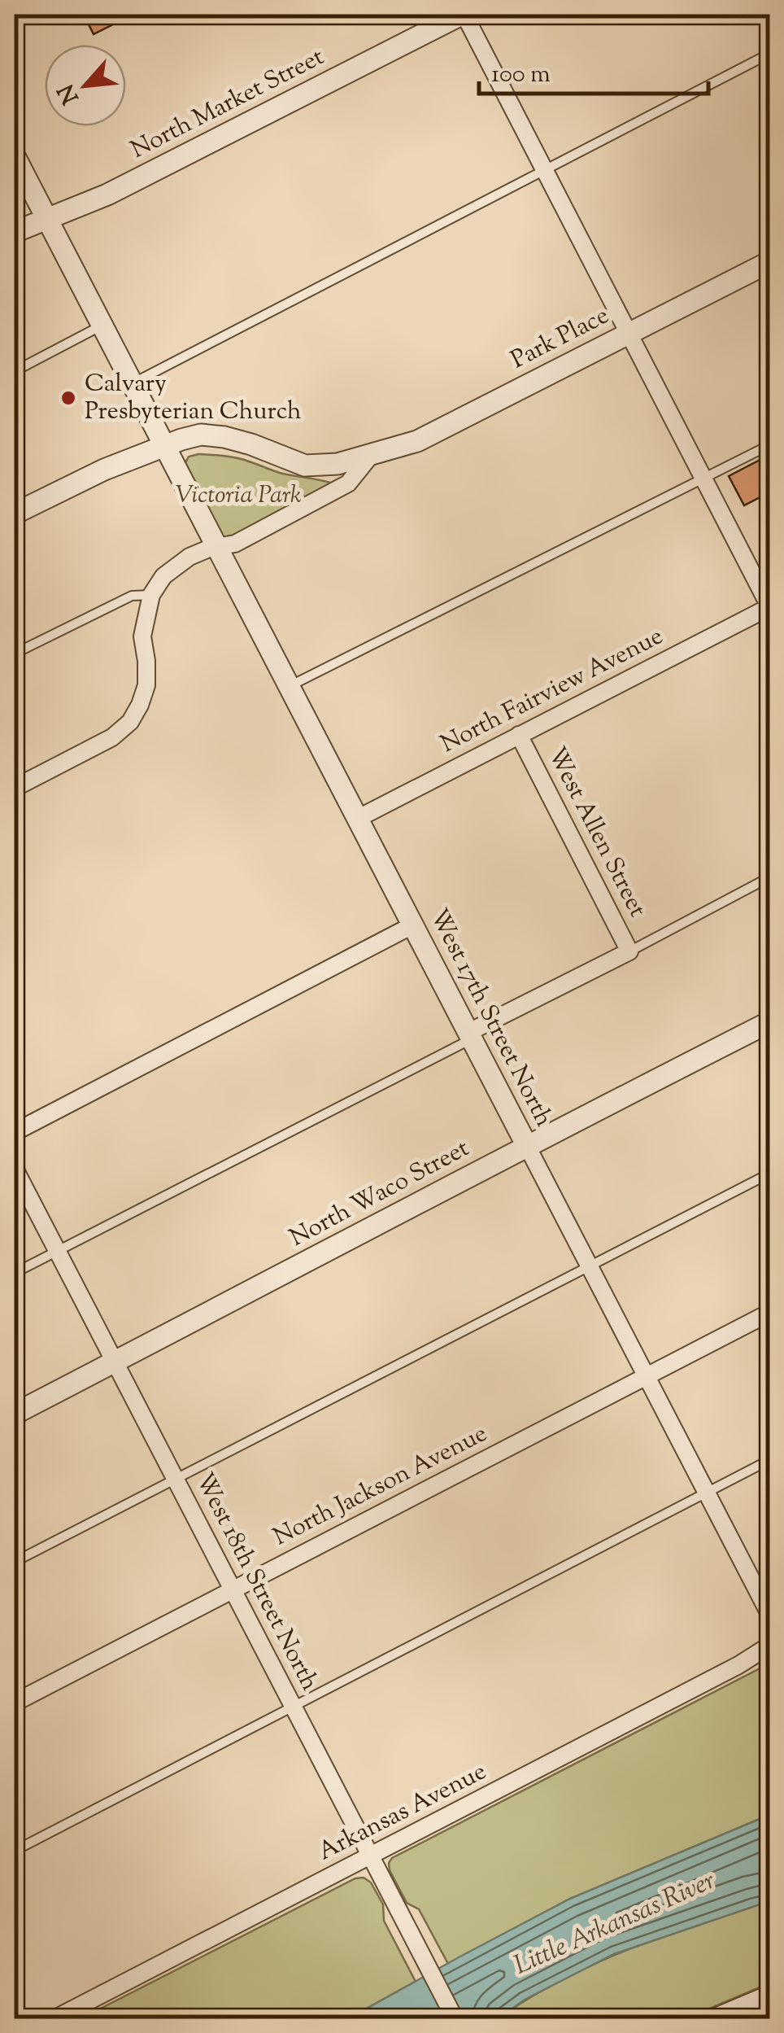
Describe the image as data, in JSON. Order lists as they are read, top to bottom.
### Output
{
  "streets": {
    "street": [
      "North Market Street",
      "Park Place",
      "North Fairview Avenue",
      "West Allen Street",
      "West 17th Street North",
      "North Waco Street",
      "North Jackson Avenue",
      "West 18th Street North",
      "Arkansas Avenue"
    ]
  },
  "crossings": [
    ["North Market Street", "West 17th Street North"],
    ["Park Place", "West 17th Street North"],
    ["North Fairview Avenue", "West Allen Street"],
    ["North Fairview Avenue", "West 17th Street North"],
    ["West 17th Street North", "North Waco Street"],
    ["West 17th Street North", "North Jackson Avenue"],
    ["North Waco Street", "West 18th Street North"],
    ["North Jackson Avenue", "West 18th Street North"],
    ["West 18th Street North", "Arkansas Avenue"]
  ],
  "water": ["Little Arkansas River"],
  "parks": ["Victoria Park"],
  "places": ["Calvary Presbyterian Church"],
  "scale_bar": "100 m",
  "north": "bottom left"
}
